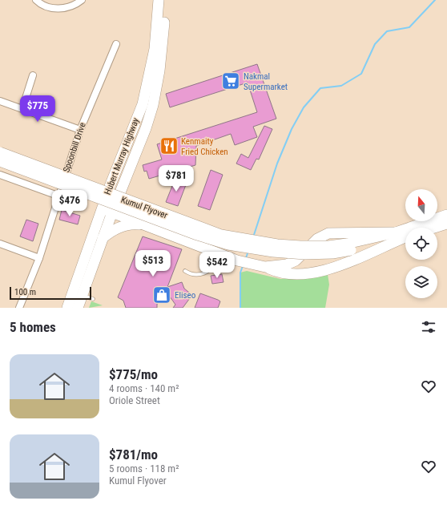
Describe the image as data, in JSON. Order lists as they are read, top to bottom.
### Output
{
  "streets": {
    "highway": ["Hubert Murray Highway", "Kumul Flyover"],
    "street": ["Spoonbill Drive"]
  },
  "places": {
    "supermarket": ["Nakmal Supermarket"],
    "restaurant": ["Kenmaity Fried Chicken"],
    "shop": ["Eliseo"]
  },
  "scale_bar": "100 m",
  "north": "top",
  "page": {
    "price": [
      "$775",
      "$781",
      "$476",
      "$513",
      "$542"
    ],
    "scale": "100 m",
    "heading": "5 homes",
    "list": [
      {
        "name": "$775/mo",
        "note": "4 rooms · 140 m² · Oriole Street"
      },
      {
        "name": "$781/mo",
        "note": "5 rooms · 118 m² · Kumul Flyover"
      }
    ]
  }
}
